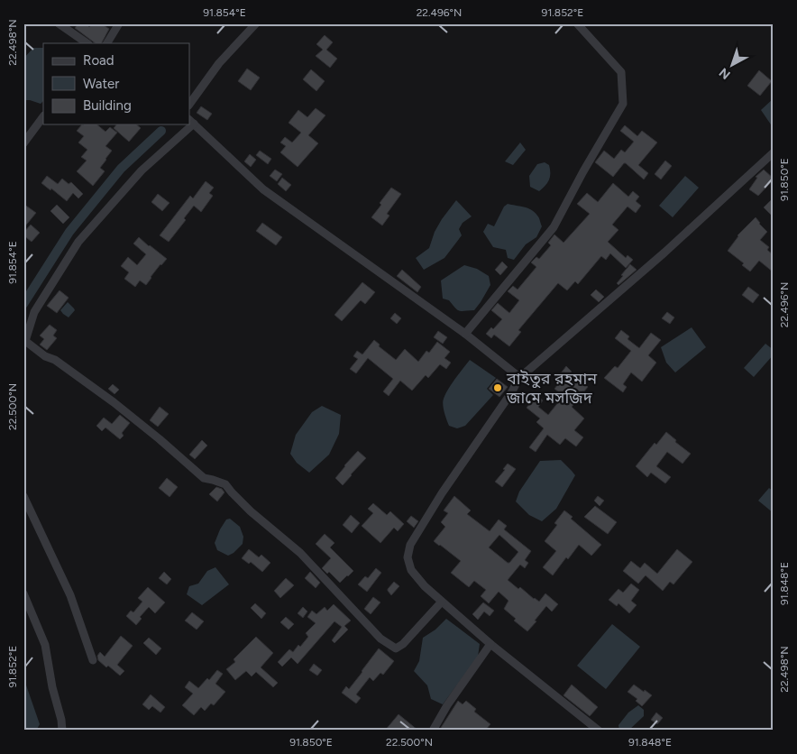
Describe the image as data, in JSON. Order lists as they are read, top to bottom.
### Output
{
  "places": ["বাইতুর রহমান জা‌মে মস‌জিদ"],
  "legend": ["Road", "Water", "Building"],
  "north": "bottom left",
  "coordinates": [
    "91.854°E",
    "22.496°N",
    "91.852°E",
    "22.498°N",
    "91.850°E",
    "22.500°N",
    "91.848°E"
  ]
}
